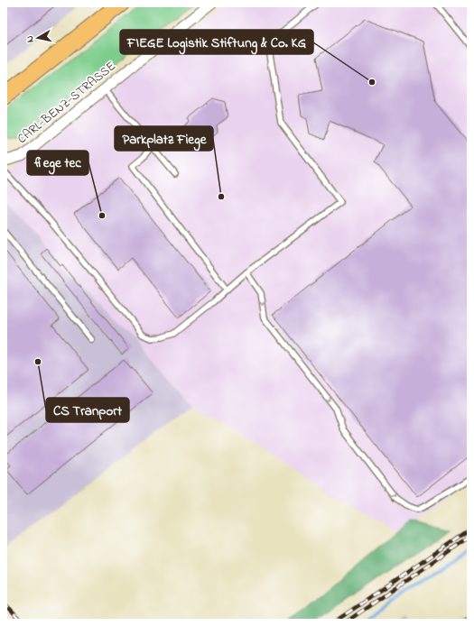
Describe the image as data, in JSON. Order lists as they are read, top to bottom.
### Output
{
  "streets": {
    "street": ["CARL-BENZ-STRASSE"]
  },
  "places": [
    "FIEGE Logistik Stiftung & Co. KG",
    "Parkplatz Fiege",
    "fiege tec",
    "CS Tranport"
  ],
  "north": "left"
}
